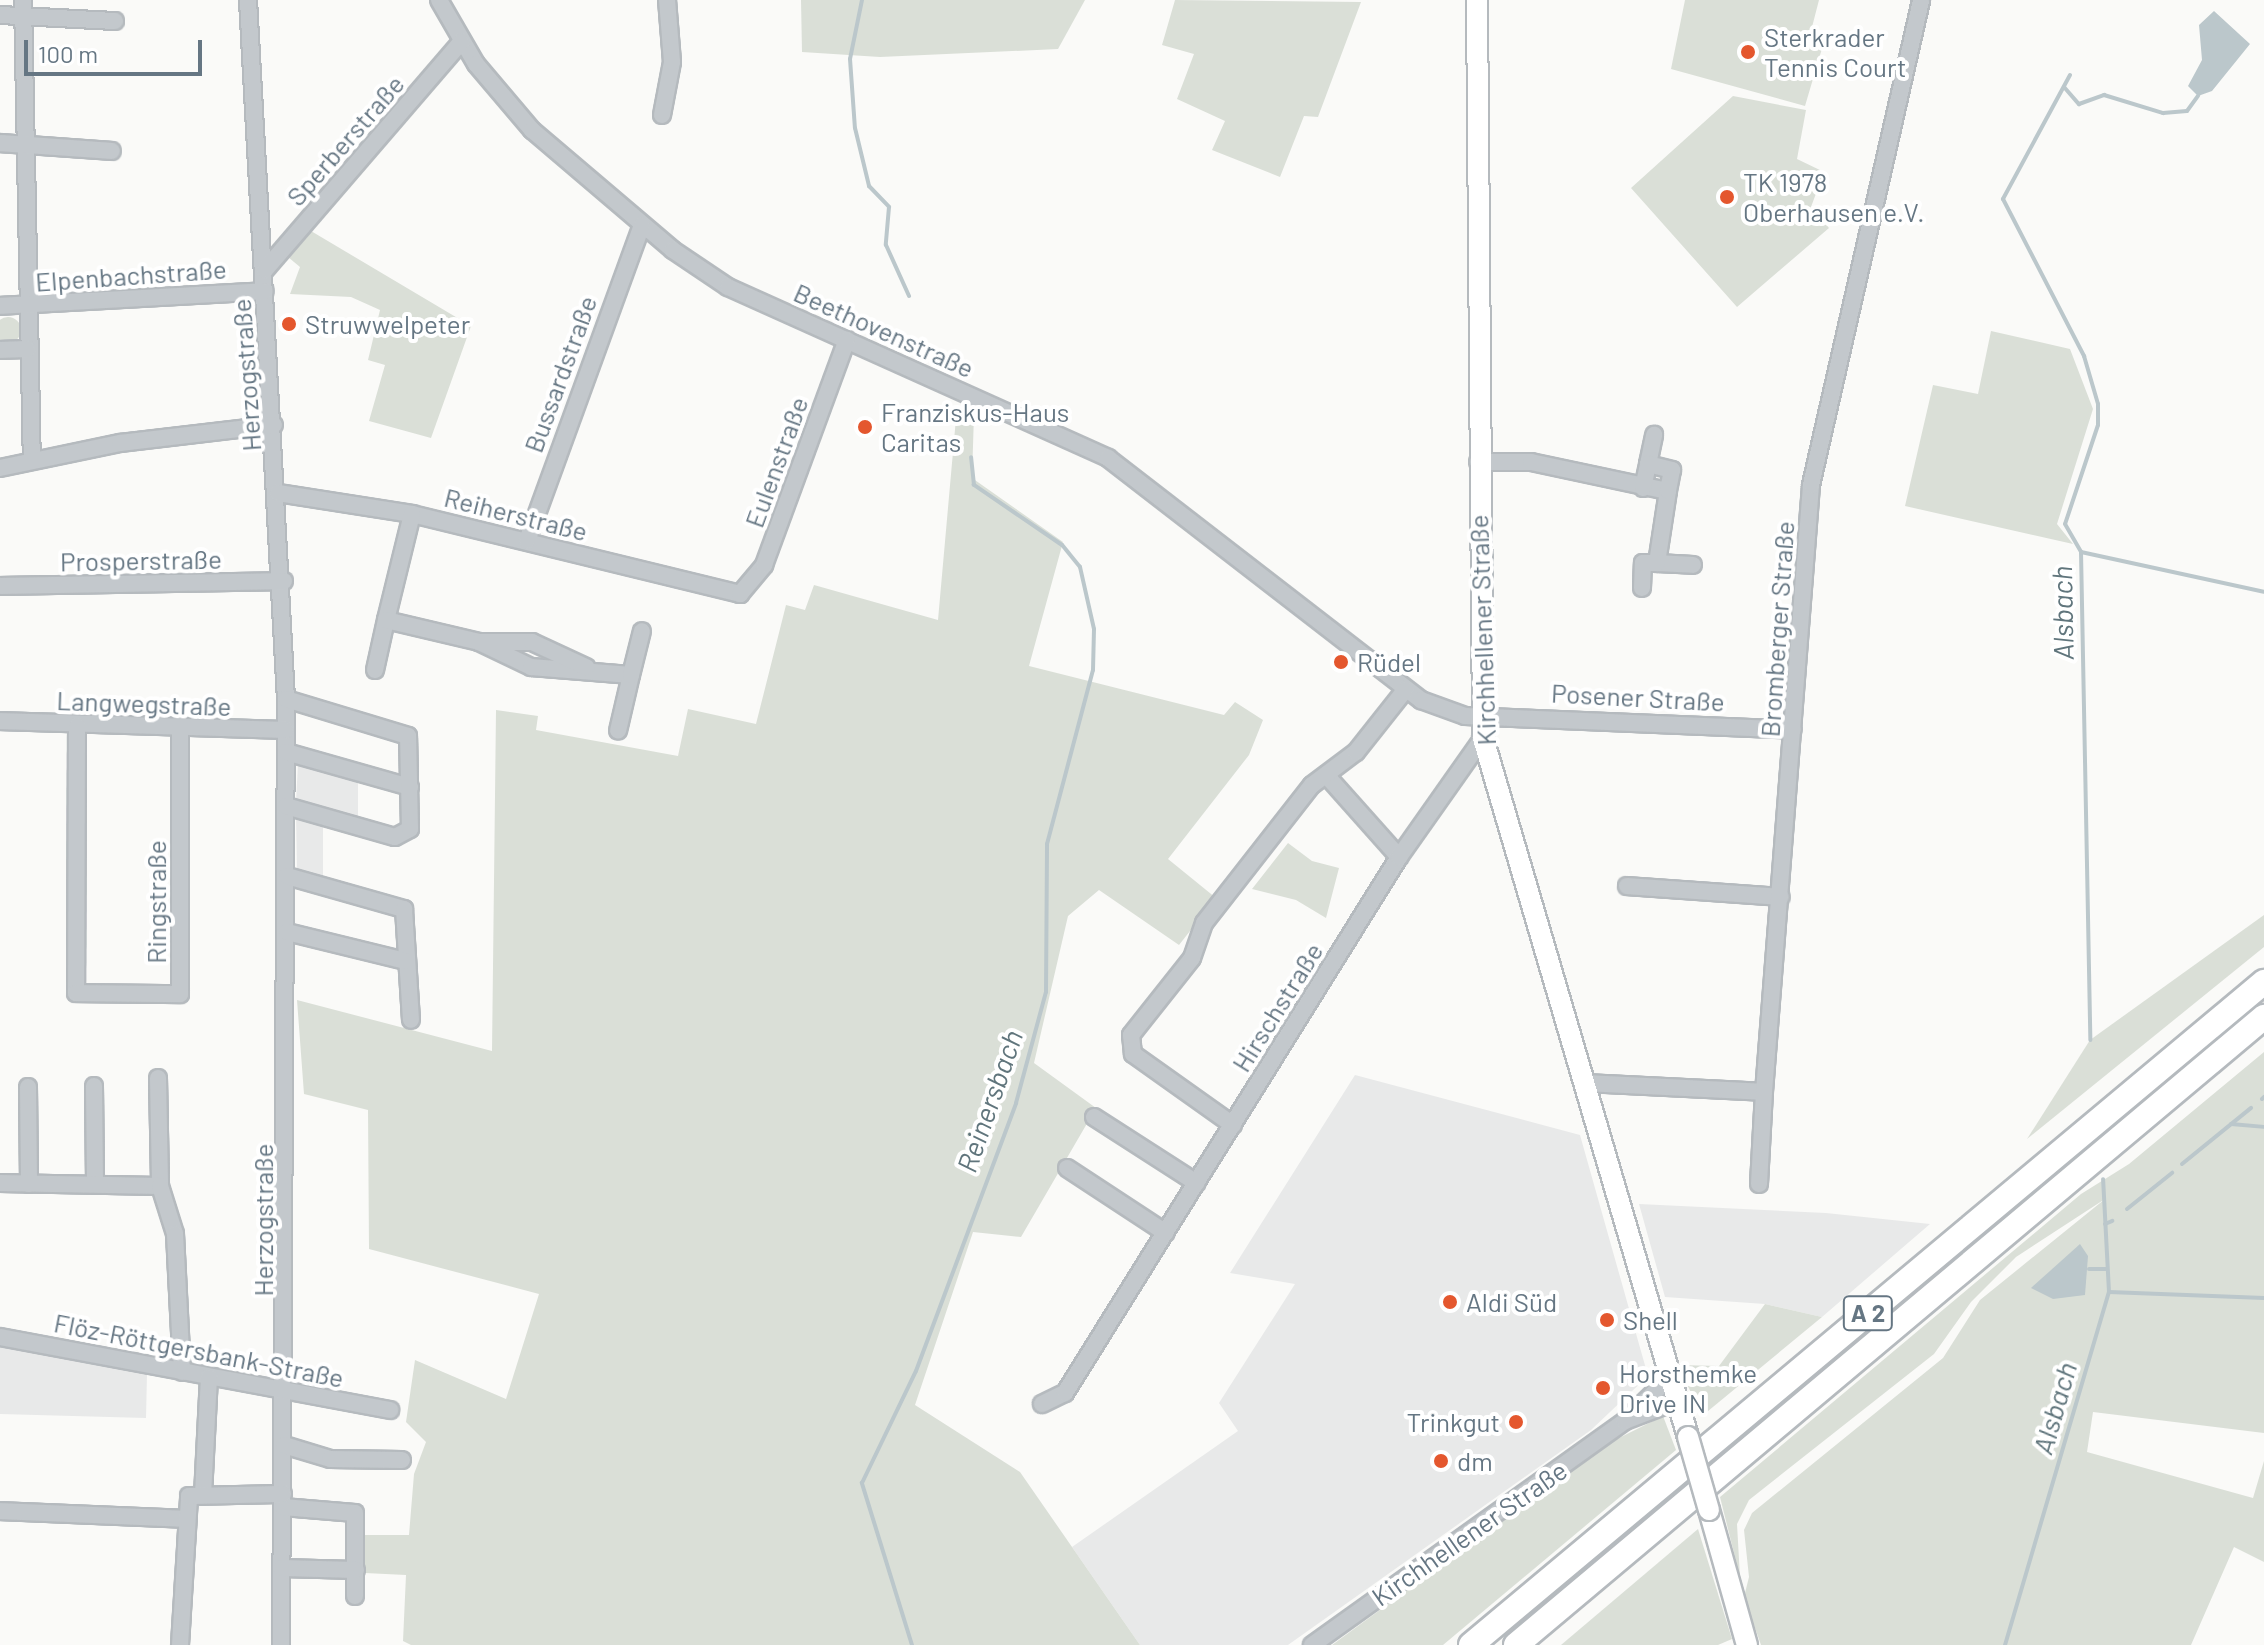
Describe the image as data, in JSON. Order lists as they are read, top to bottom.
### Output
{
  "streets": {
    "highway": ["A 2"],
    "main road": ["Kirchhellener Straße"],
    "street": [
      "Sperberstraße",
      "Elpenbachstraße",
      "Beethovenstraße",
      "Bussardstraße",
      "Herzogstraße",
      "Eulenstraße",
      "Reiherstraße",
      "Prosperstraße",
      "Bromberger Straße",
      "Posener Straße",
      "Langwegstraße",
      "Ringstraße",
      "Hirschstraße",
      "Flöz-Röttgersbank-Straße"
    ]
  },
  "crossings": [
    ["Sperberstraße", "Beethovenstraße"],
    ["Sperberstraße", "Herzogstraße"],
    ["Elpenbachstraße", "Herzogstraße"],
    ["Beethovenstraße", "Bussardstraße"],
    ["Beethovenstraße", "Eulenstraße"],
    ["Beethovenstraße", "Kirchhellener Straße"],
    ["Beethovenstraße", "Posener Straße"],
    ["Bussardstraße", "Reiherstraße"],
    ["Herzogstraße", "Reiherstraße"],
    ["Herzogstraße", "Prosperstraße"],
    ["Herzogstraße", "Langwegstraße"],
    ["Herzogstraße", "Flöz-Röttgersbank-Straße"],
    ["Eulenstraße", "Reiherstraße"],
    ["Bromberger Straße", "Posener Straße"],
    ["Kirchhellener Straße", "Posener Straße"],
    ["Kirchhellener Straße", "Hirschstraße"],
    ["Langwegstraße", "Ringstraße"]
  ],
  "water": ["Alsbach", "Reinersbach"],
  "places": [
    "Sterkrader Tennis Court",
    "TK 1978 Oberhausen e.V.",
    "Struwwelpeter",
    "Franziskus-Haus Caritas",
    "Rüdel",
    "Aldi Süd",
    "Shell",
    "Horsthemke Drive IN",
    "Trinkgut",
    "dm"
  ],
  "scale_bar": "100 m"
}
